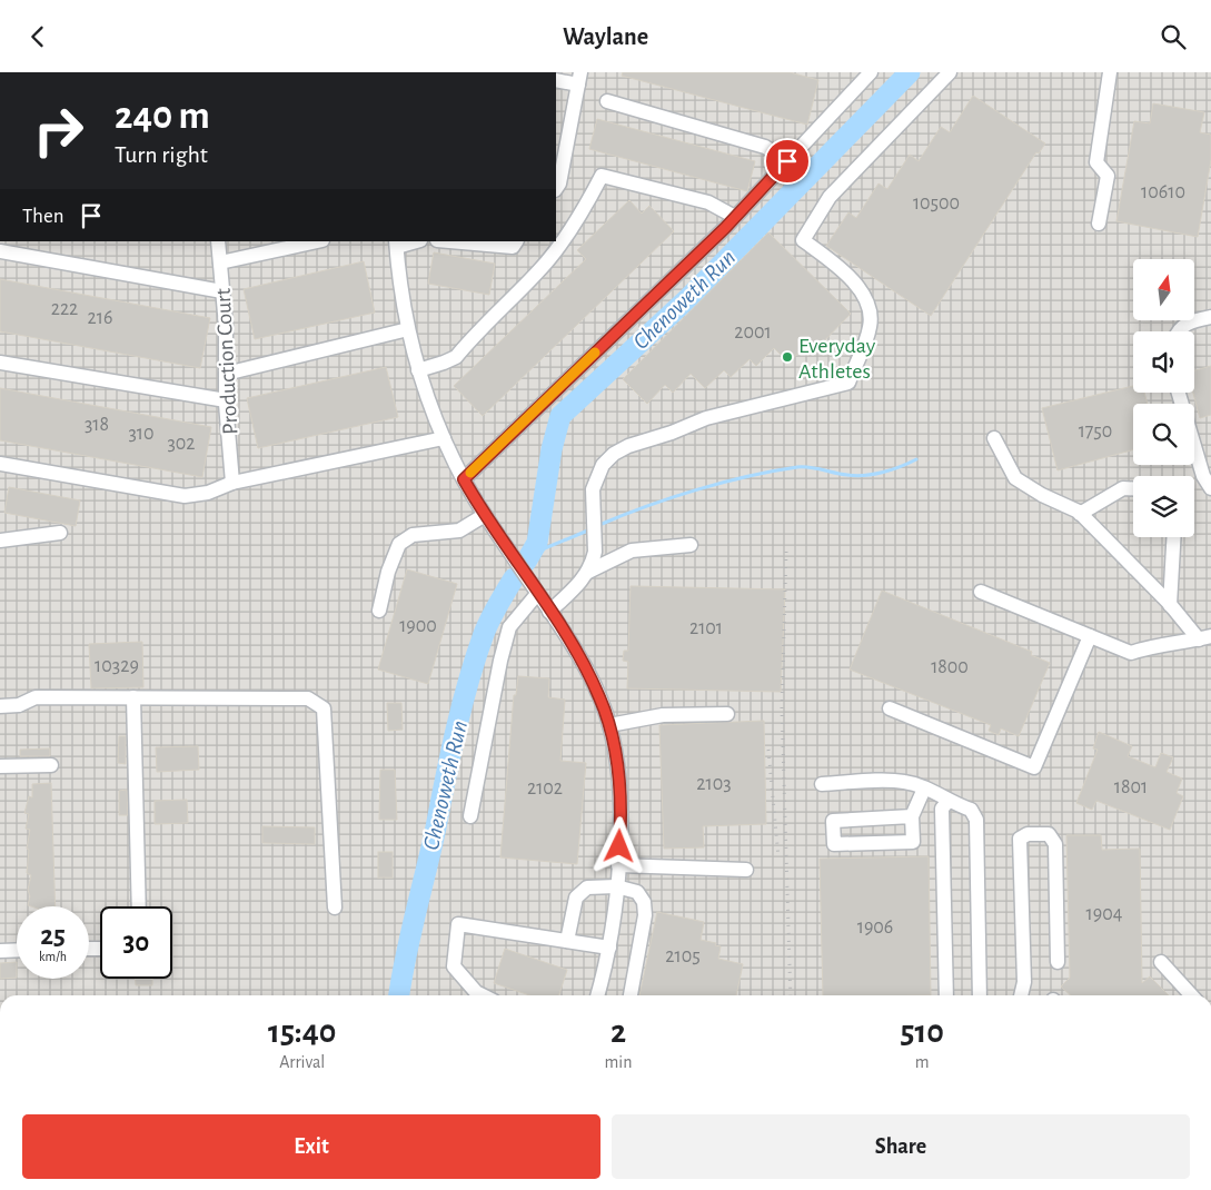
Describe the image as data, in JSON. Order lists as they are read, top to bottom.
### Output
{
  "streets": {
    "street": ["Production Court"]
  },
  "water": ["Chenoweth Run"],
  "places": ["Everyday Athletes"],
  "house_numbers": [
    "10610",
    "10500",
    "222",
    "216",
    "2001",
    "318",
    "1750",
    "310",
    "302",
    "1900",
    "2101",
    "10329",
    "1800",
    "2103",
    "1801",
    "2102",
    "1904",
    "1906",
    "2105"
  ],
  "north": "top",
  "page": {
    "header": "Waylane",
    "turn": ["240 m", "Turn right"],
    "then": "Then",
    "speed": "25 km/h",
    "limit": "30",
    "eta": [
      "15:40",
      "Arrival",
      "2",
      "min",
      "510",
      "m"
    ],
    "buttons": ["Exit", "Share"]
  }
}
